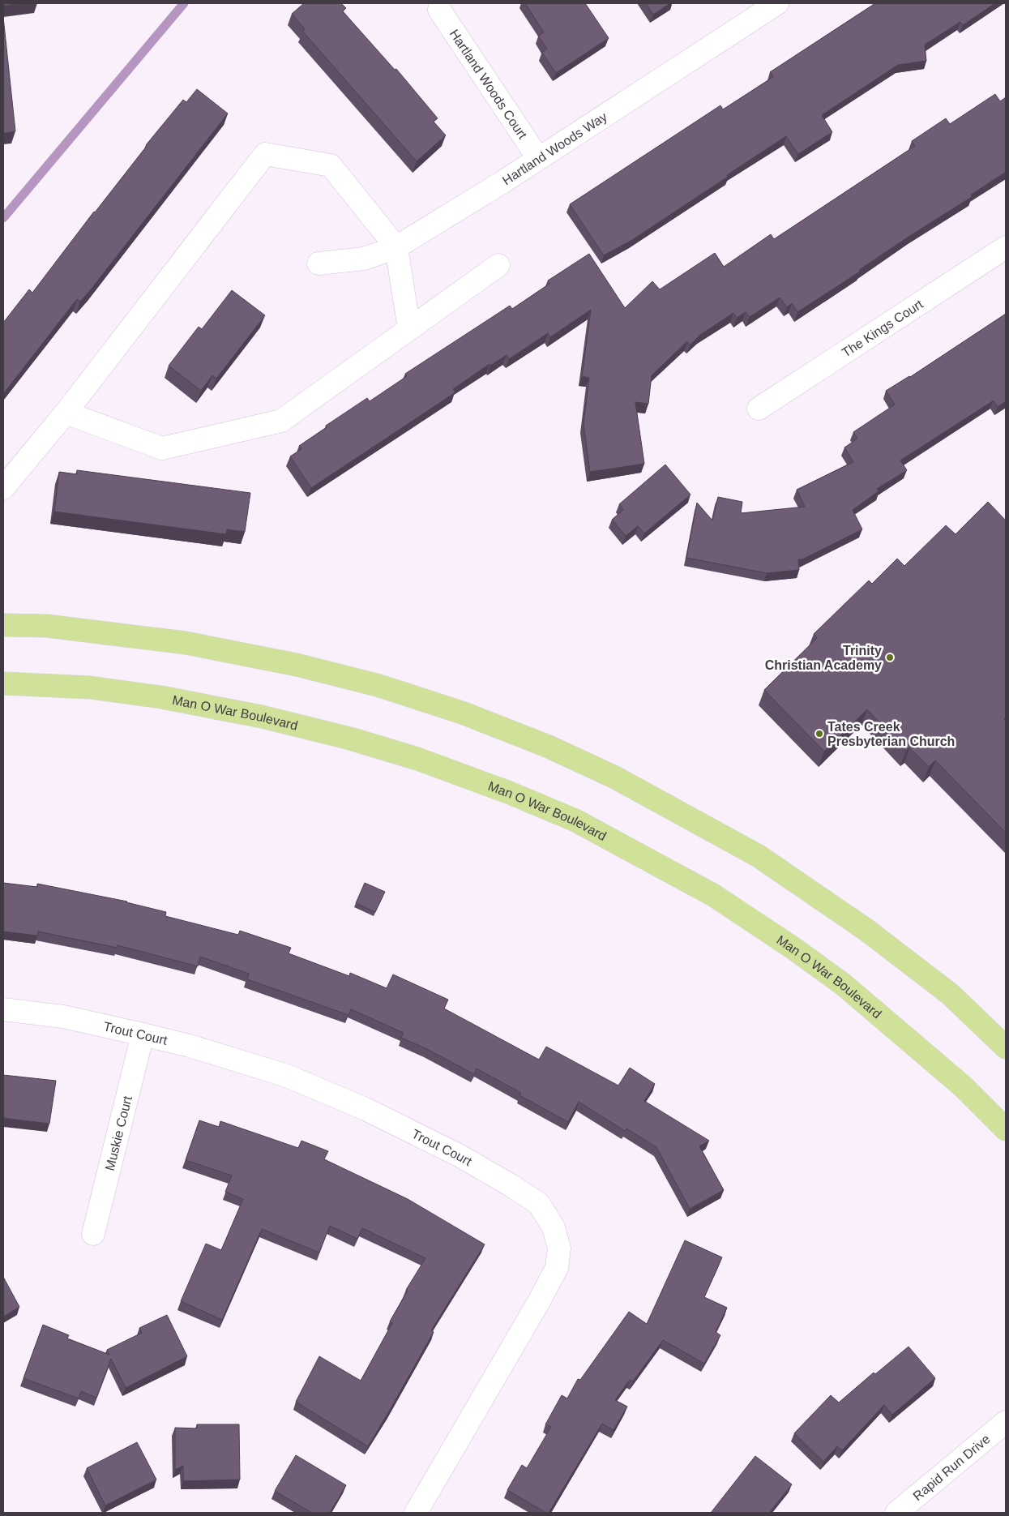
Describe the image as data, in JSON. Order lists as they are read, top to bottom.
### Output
{
  "streets": {
    "main road": ["Man O War Boulevard"],
    "street": [
      "Hartland Woods Court",
      "Hartland Woods Way",
      "The Kings Court",
      "Trout Court",
      "Muskie Court",
      "Rapid Run Drive"
    ]
  },
  "crossings": [
    ["Hartland Woods Court", "Hartland Woods Way"],
    ["Trout Court", "Muskie Court"]
  ],
  "places": ["Trinity Christian Academy", "Tates Creek Presbyterian Church"]
}
